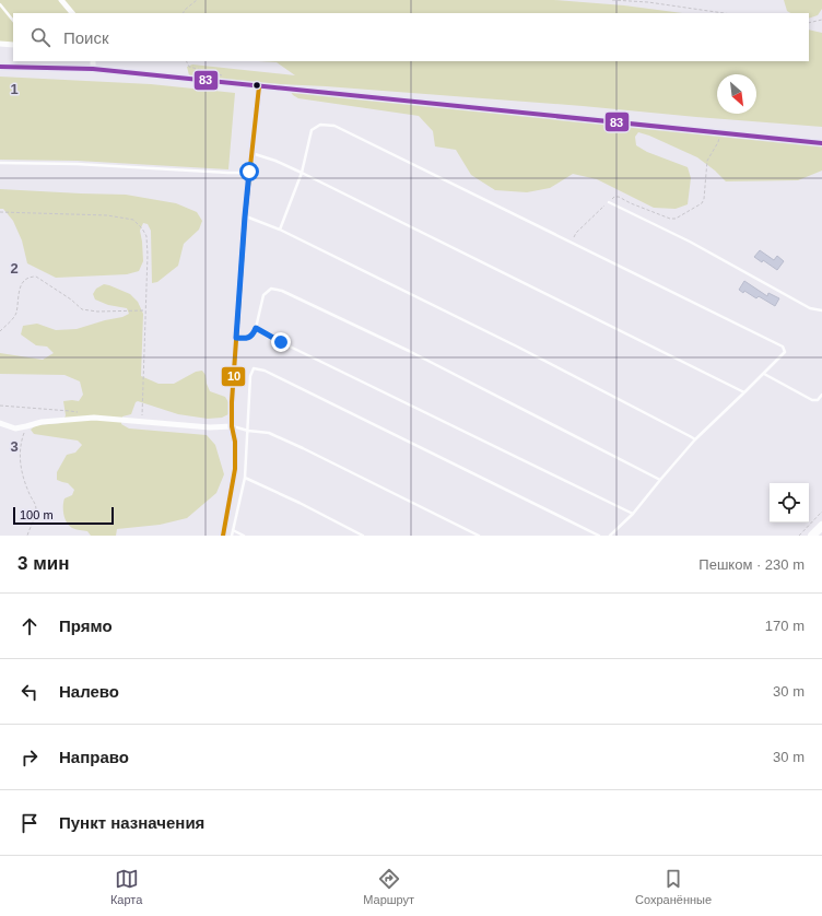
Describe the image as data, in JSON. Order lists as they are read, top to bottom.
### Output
{
  "lines": ["transit line 83", "transit line 10"],
  "scale_bar": "100 m",
  "north": "bottom right",
  "page": {
    "search": "Поиск",
    "scale": "100 m",
    "heading": ["3 мин", "Пешком · 230 m"],
    "list": [
      ["Прямо", "170 m"],
      ["Налево", "30 m"],
      ["Направо", "30 m"],
      "Пункт назначения"
    ],
    "nav": ["Карта", "Маршрут", "Сохранённые"]
  },
  "grid": {
    "rows": ["1", "2", "3"]
  }
}
